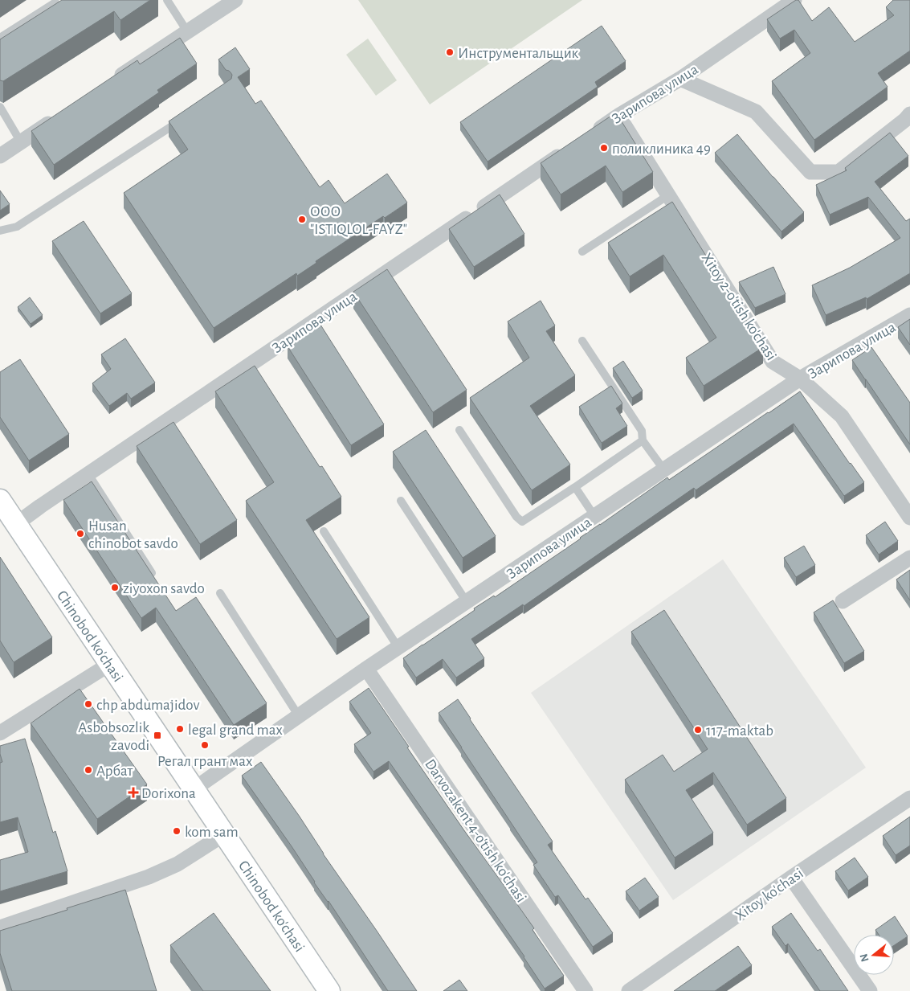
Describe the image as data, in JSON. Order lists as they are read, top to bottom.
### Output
{
  "streets": {
    "main road": ["Chinobod ko'chasi"],
    "street": [
      "Зарипова улица",
      "Xitoy 2-o'tish ko'chasi",
      "Darvozakent 4-o'tish ko'chasi",
      "Xitoy ko'chasi"
    ]
  },
  "crossings": [
    ["Зарипова улица", "Xitoy 2-o'tish ko'chasi"],
    ["Зарипова улица", "Chinobod ko'chasi"],
    ["Зарипова улица", "Darvozakent 4-o'tish ko'chasi"]
  ],
  "places": {
    "other": [
      "Инструментальщик",
      "поликлиника 49",
      "ООО \"ISTIQLOL-FAYZ\"",
      "Husan chinobot savdo",
      "ziyoxon savdo",
      "chp abdumajidov",
      "legal grand max",
      "117-maktab",
      "Регал грант мах",
      "Арбат",
      "kom sam"
    ],
    "transit": ["Asbobsozlik zavodi"],
    "health": ["Dorixona"]
  },
  "north": "left"
}
